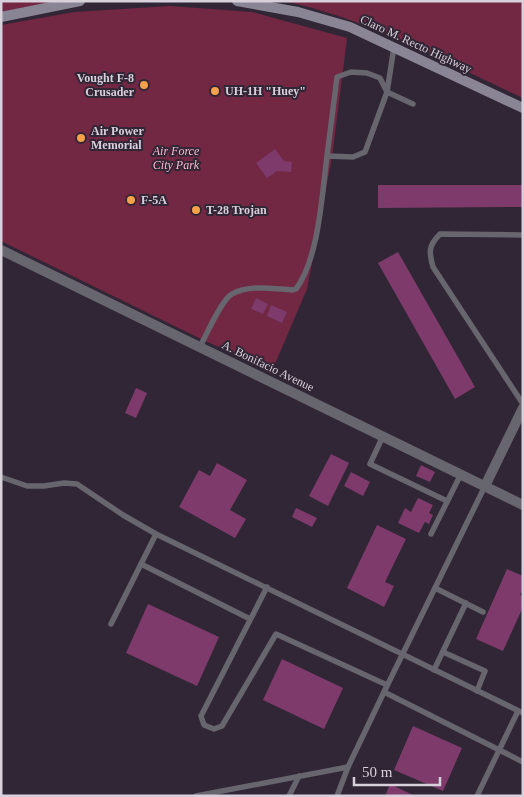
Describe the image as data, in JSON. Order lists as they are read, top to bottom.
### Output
{
  "streets": {
    "main road": ["Claro M. Recto Highway"],
    "street": ["A. Bonifacio Avenue"]
  },
  "parks": ["Air Force City Park"],
  "places": [
    "Vought F-8 Crusader",
    "UH-1H \"Huey\"",
    "Air Power Memorial",
    "F-5A",
    "T-28 Trojan"
  ],
  "scale_bar": "50 m"
}
